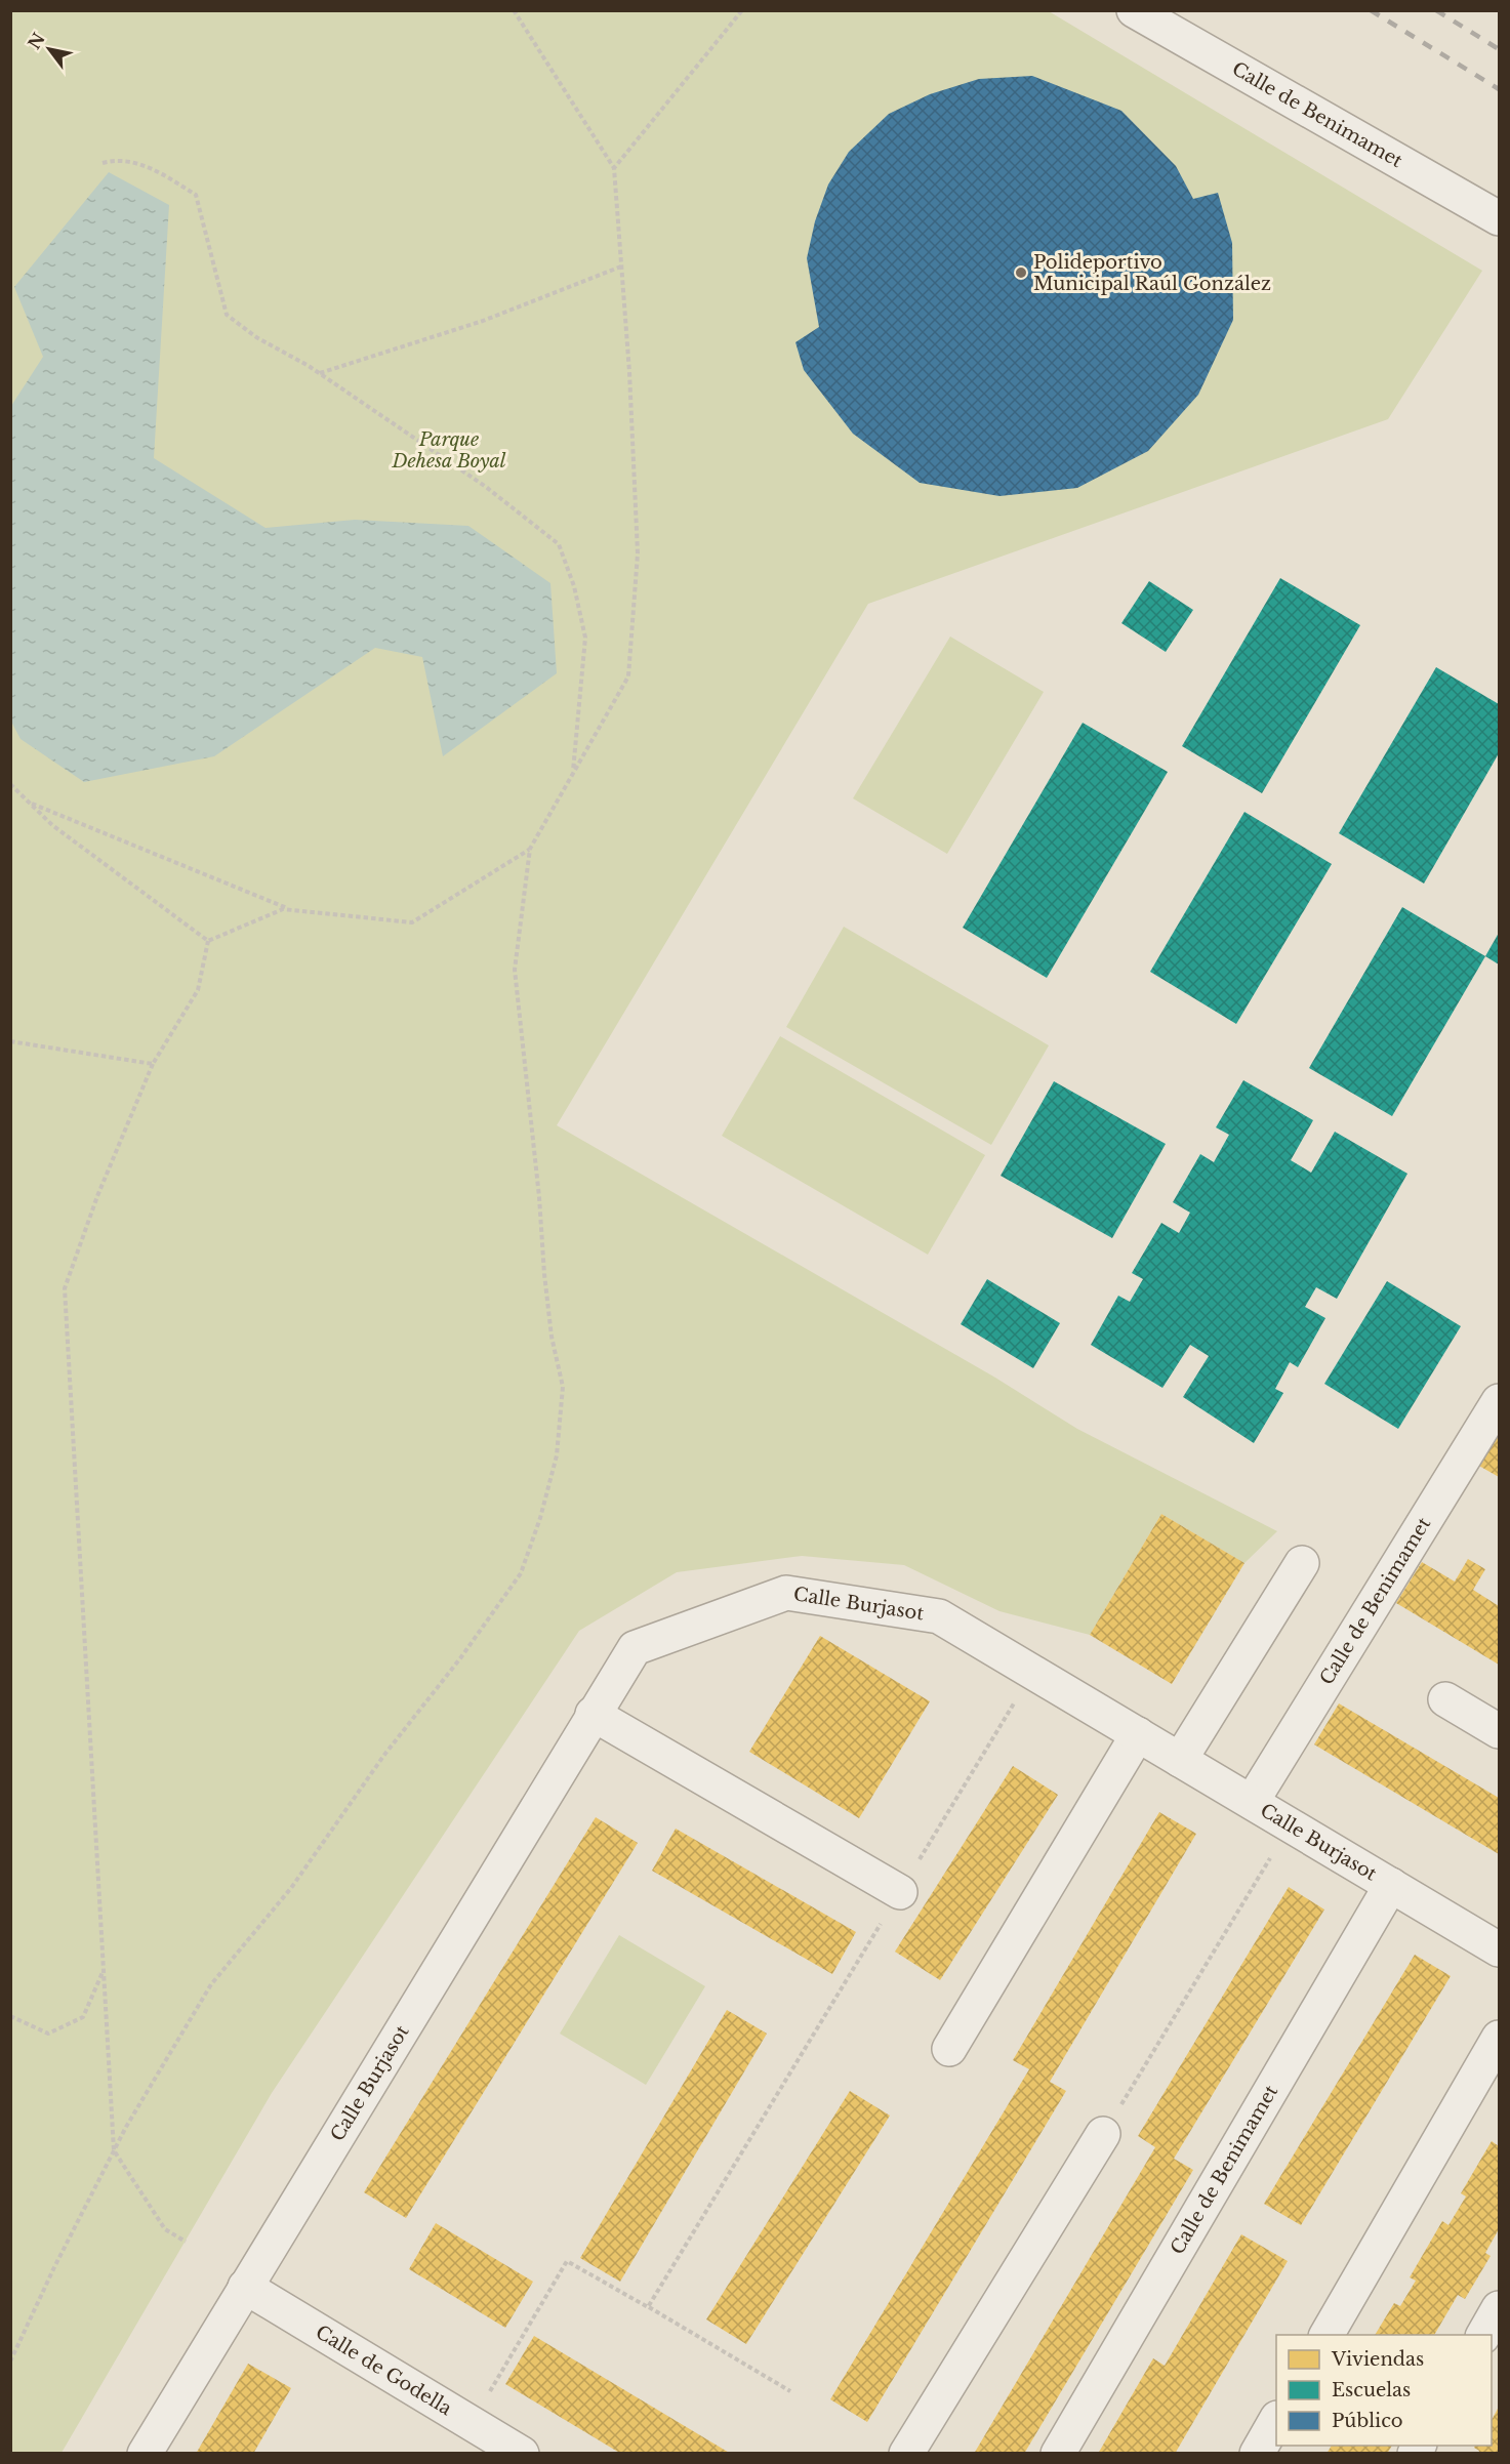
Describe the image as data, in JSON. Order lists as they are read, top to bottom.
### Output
{
  "streets": {
    "street": ["Calle de Benimamet", "Calle Burjasot", "Calle de Godella"]
  },
  "crossings": [
    ["Calle de Benimamet", "Calle Burjasot"],
    ["Calle Burjasot", "Calle de Godella"]
  ],
  "parks": ["Parque Dehesa Boyal"],
  "places": ["Polideportivo Municipal Raúl González"],
  "legend": ["Viviendas", "Escuelas", "Público"],
  "north": "top left"
}
